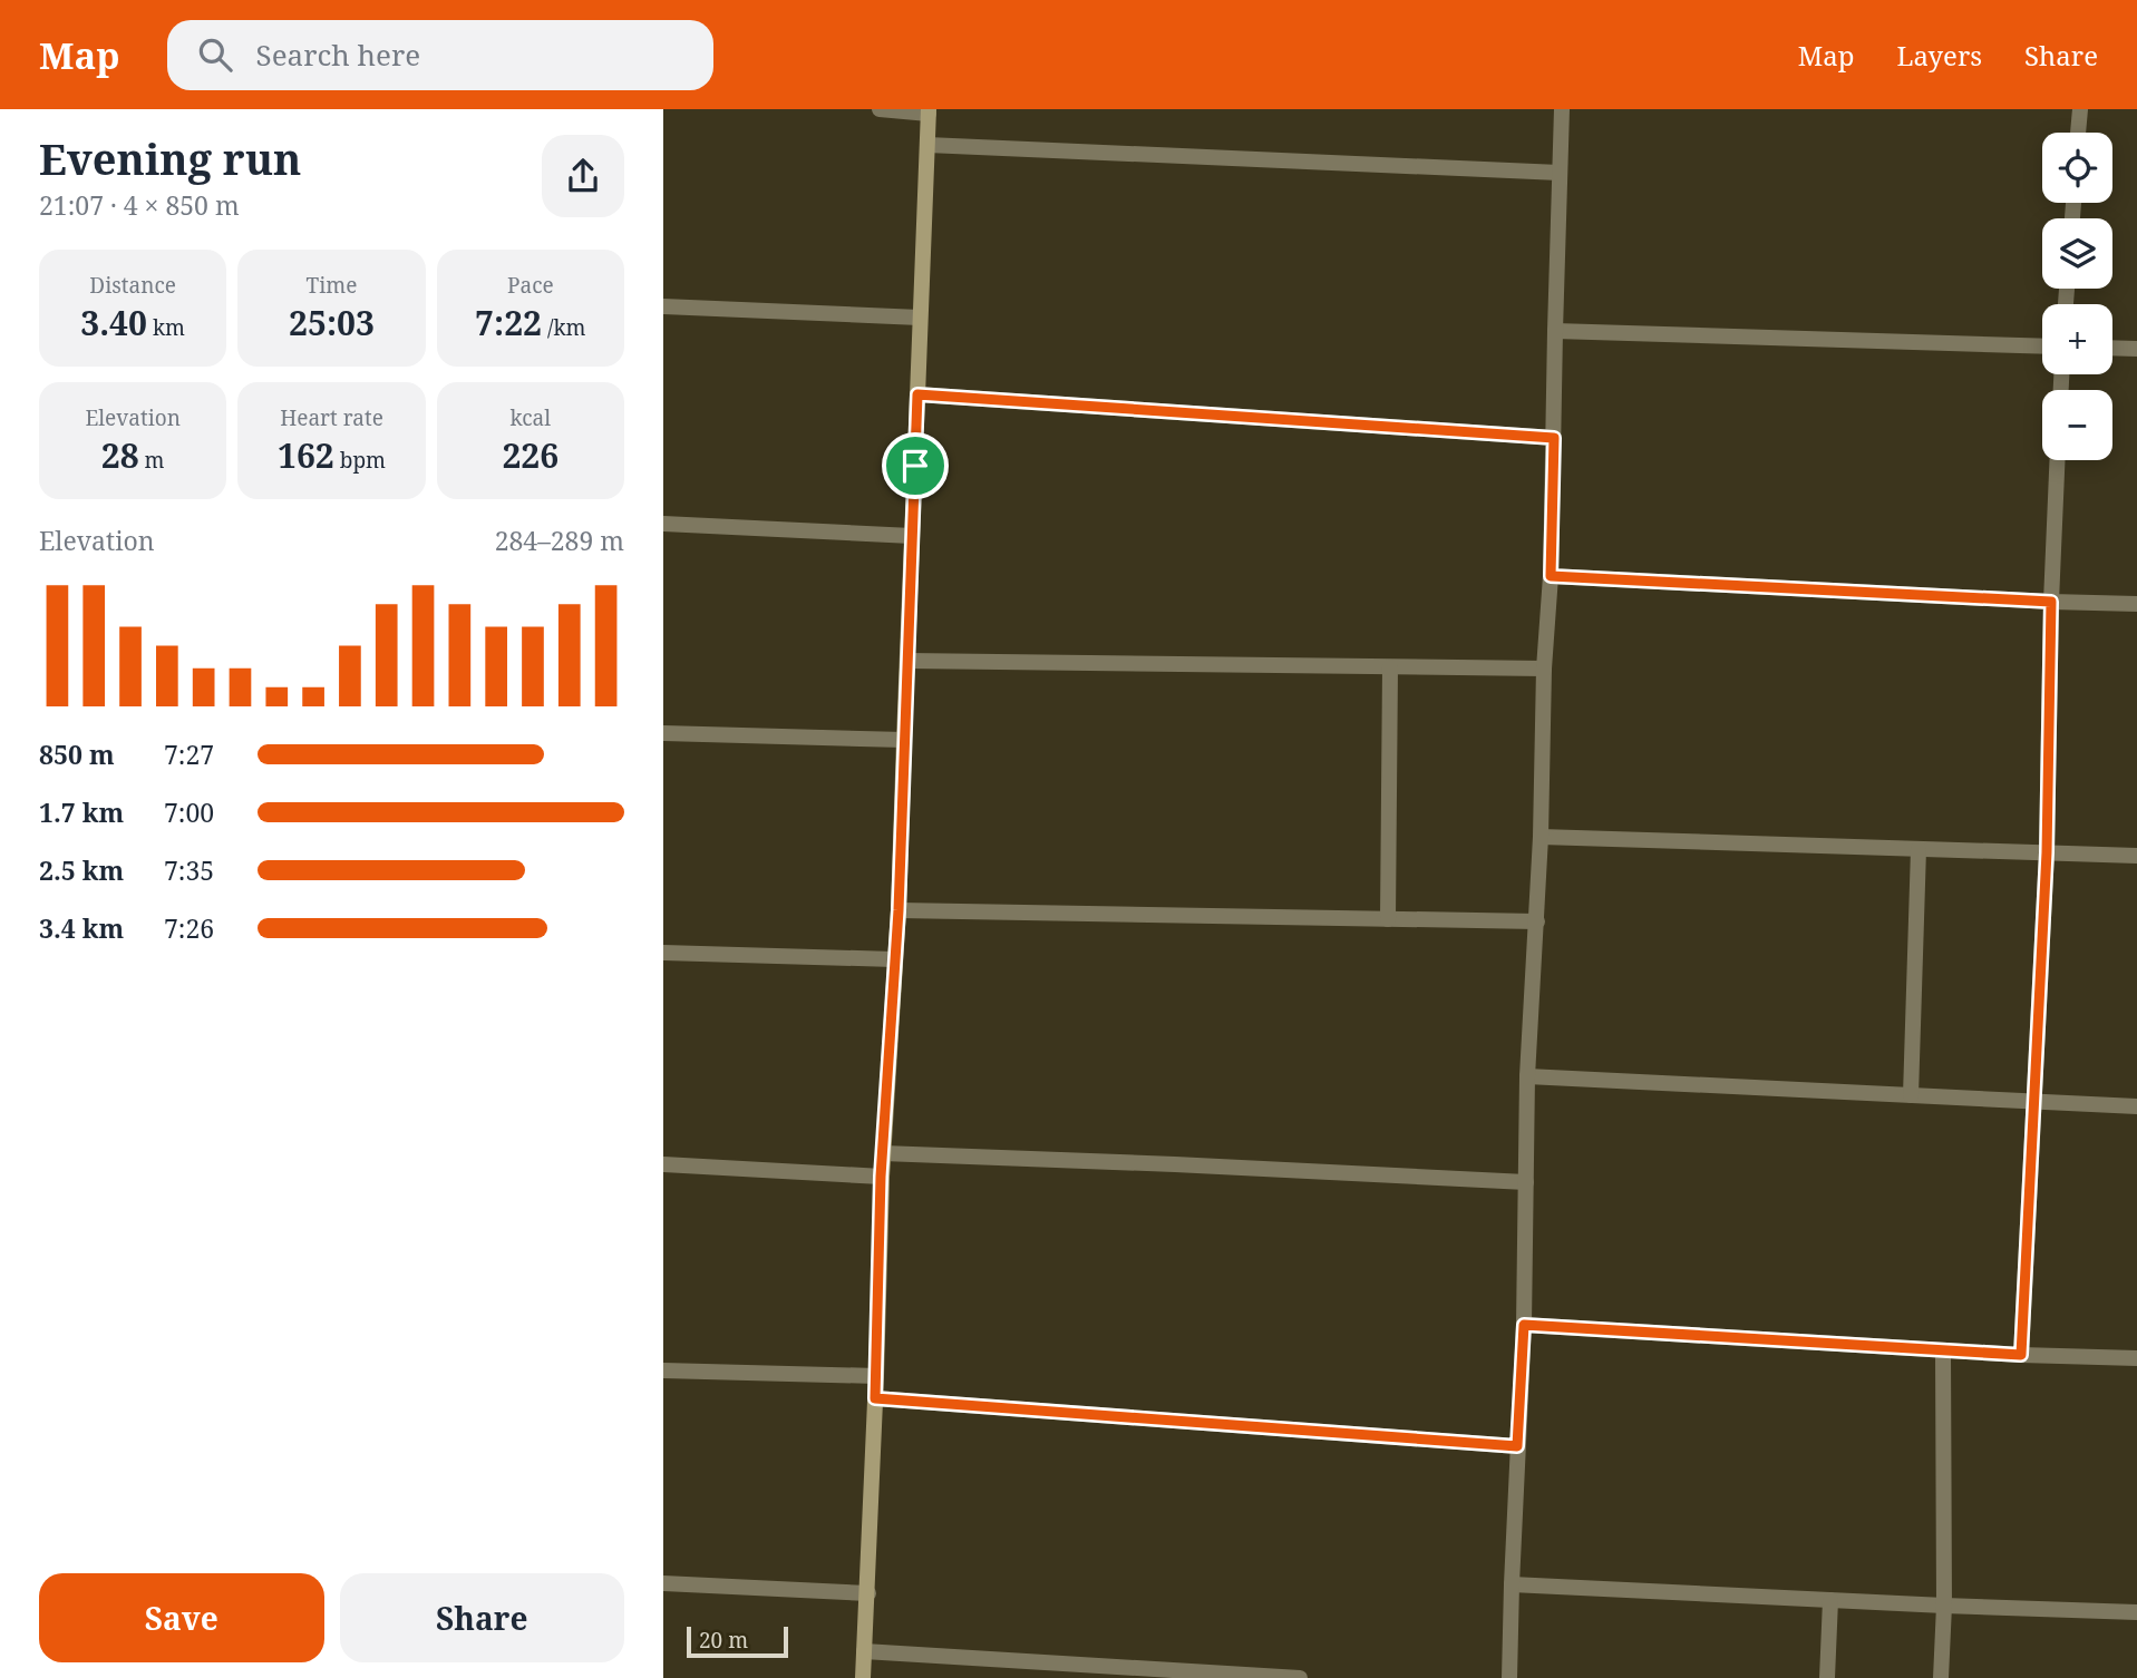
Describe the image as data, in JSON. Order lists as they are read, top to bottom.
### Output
{
  "scale_bar": "20 m",
  "page": {
    "header": "Map",
    "search": "Search here",
    "nav": ["Map", "Layers", "Share"],
    "heading": ["Evening run", "21:07 · 4 × 850 m"],
    "map_buttons": ["+", "−"],
    "stats": [
      ["Distance", "3.40 km"],
      ["Time", "25:03"],
      ["Pace", "7:22 /km"],
      ["Elevation", "28 m"],
      ["Heart rate", "162 bpm"],
      ["kcal", "226"]
    ],
    "chart": ["Elevation", "284–289 m"],
    "list": [
      {
        "name": "850 m",
        "note": "7:27"
      },
      {
        "name": "1.7 km",
        "note": "7:00"
      },
      {
        "name": "2.5 km",
        "note": "7:35"
      },
      {
        "name": "3.4 km",
        "note": "7:26"
      }
    ],
    "buttons": ["Save", "Share"],
    "scale": "20 m"
  }
}
